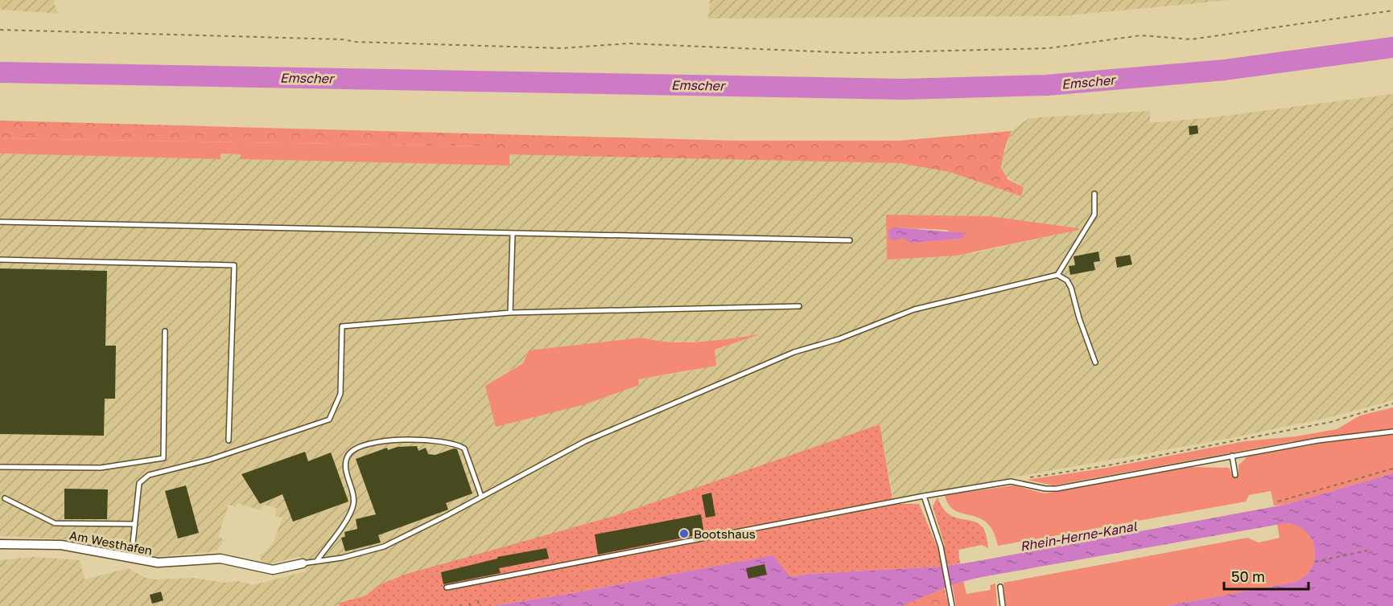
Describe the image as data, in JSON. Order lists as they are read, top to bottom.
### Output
{
  "streets": {
    "street": ["Am Westhafen"]
  },
  "water": ["Emscher", "Rhein-Herne-Kanal"],
  "places": ["Bootshaus"],
  "scale_bar": "50 m"
}
